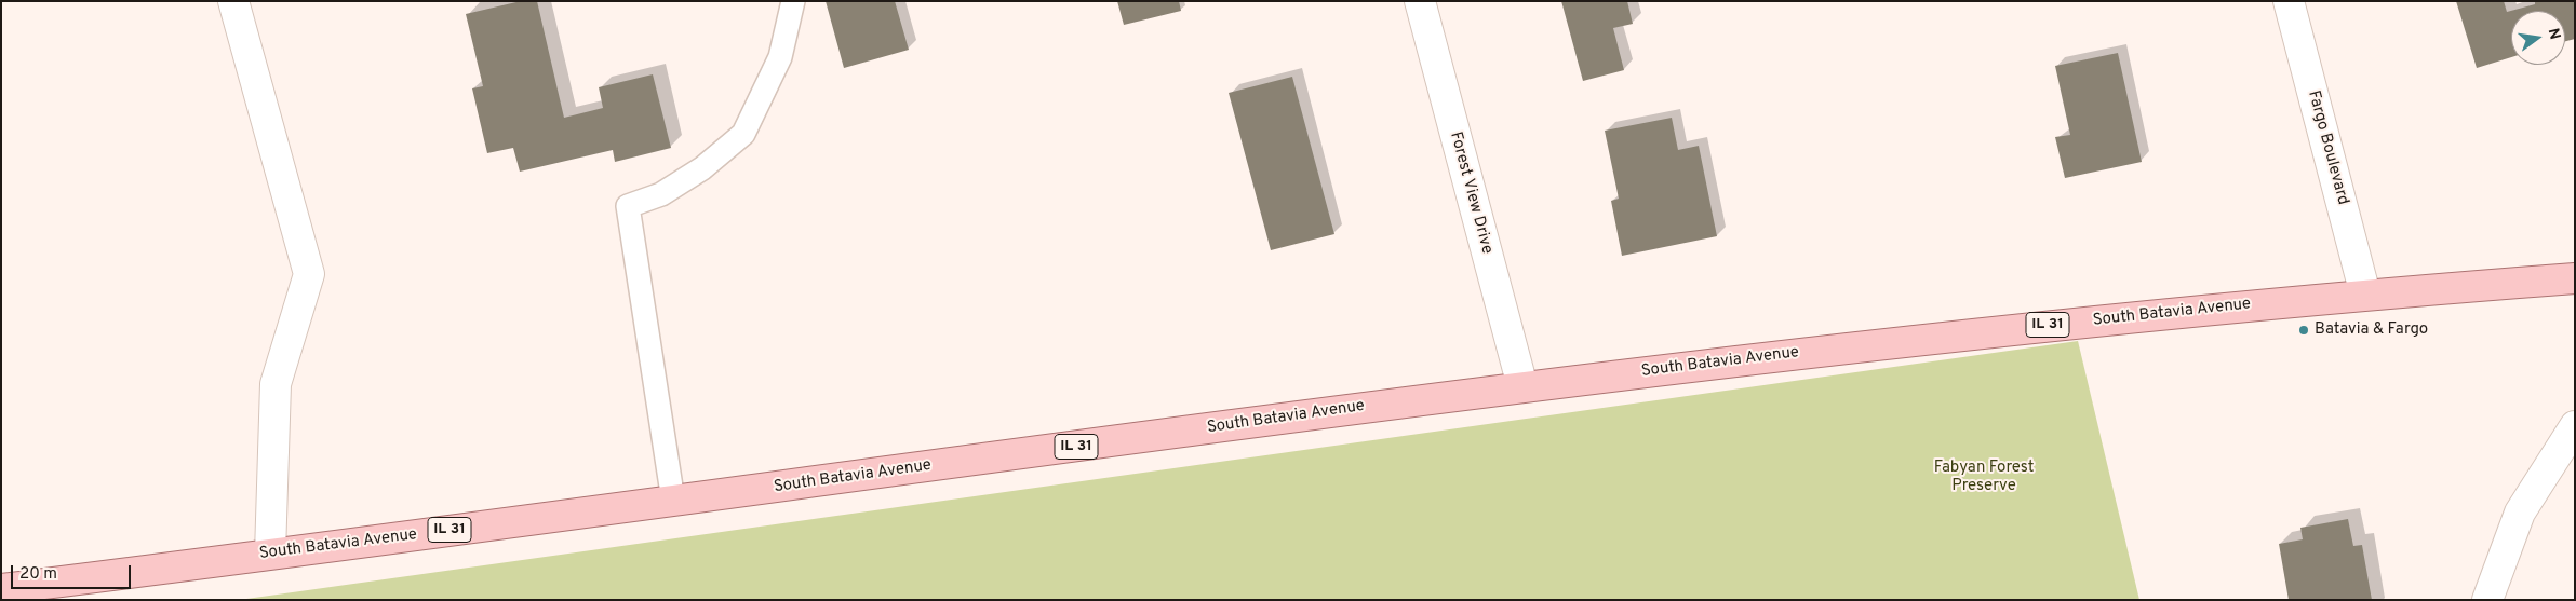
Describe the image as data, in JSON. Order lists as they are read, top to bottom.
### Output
{
  "streets": {
    "main road": ["South Batavia Avenue", "IL 31"],
    "street": ["Fargo Boulevard", "Forest View Drive"]
  },
  "crossings": [
    ["Fargo Boulevard", "South Batavia Avenue"],
    ["Forest View Drive", "South Batavia Avenue"]
  ],
  "parks": ["Fabyan Forest Preserve"],
  "places": ["Batavia & Fargo"],
  "scale_bar": "20 m",
  "north": "right"
}
